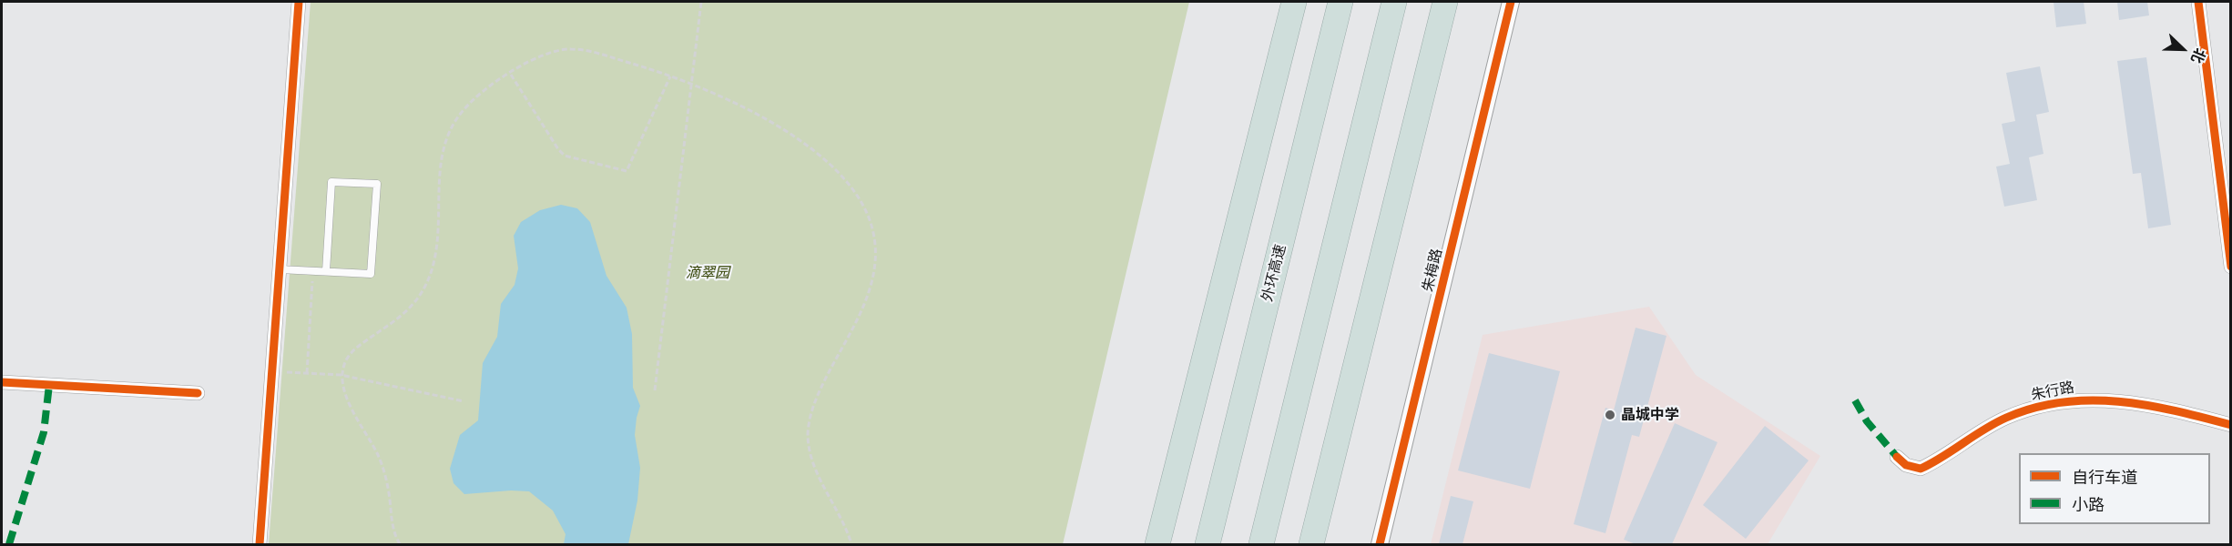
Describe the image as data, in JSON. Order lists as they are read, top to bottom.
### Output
{
  "streets": {
    "highway": ["外环高速"],
    "street": ["朱梅路", "朱行路"]
  },
  "parks": ["滴翠园"],
  "places": ["晶城中学"],
  "legend": ["自行车道", "小路"],
  "north": "bottom right"
}
